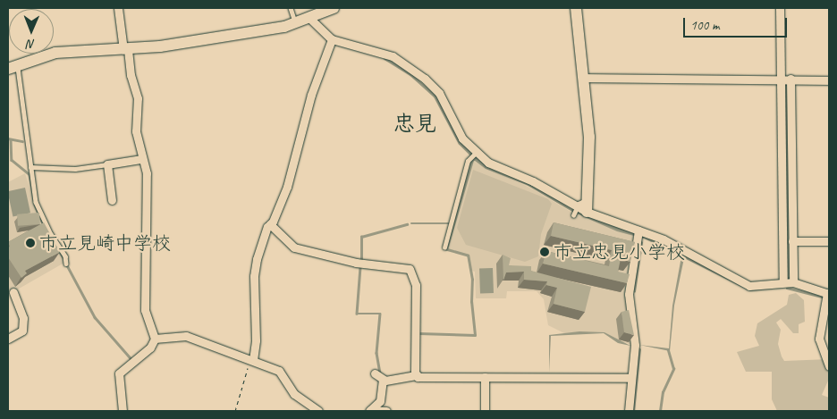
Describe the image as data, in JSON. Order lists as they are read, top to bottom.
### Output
{
  "districts": ["忠見"],
  "places": ["市立見崎中学校", "市立忠見小学校"],
  "scale_bar": "100 m",
  "north": "bottom"
}
